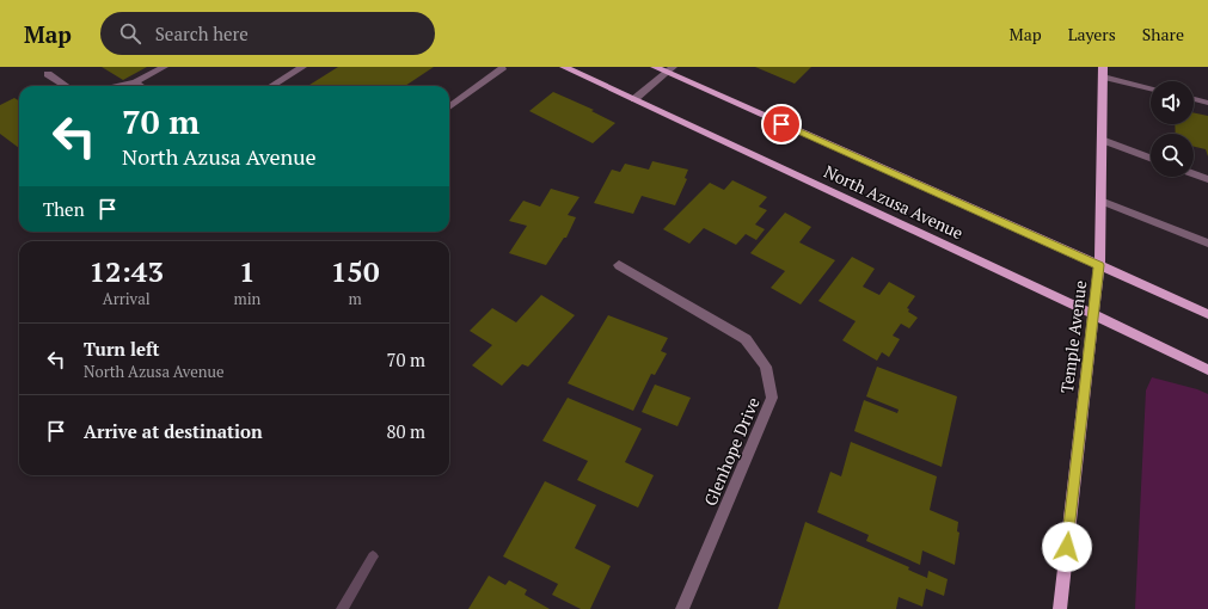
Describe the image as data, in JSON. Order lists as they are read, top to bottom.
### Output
{
  "streets": {
    "main road": ["North Azusa Avenue", "Temple Avenue"],
    "street": ["Glenhope Drive"]
  },
  "crossings": [
    ["North Azusa Avenue", "Temple Avenue"]
  ],
  "page": {
    "header": "Map",
    "search": "Search here",
    "nav": ["Map", "Layers", "Share"],
    "turn": ["70 m", "North Azusa Avenue"],
    "then": "Then",
    "eta": [
      "12:43",
      "Arrival",
      "1",
      "min",
      "150",
      "m"
    ],
    "list": [
      {
        "name": "Turn left",
        "note": "North Azusa Avenue",
        "value": "70 m"
      },
      {
        "name": "Arrive at destination",
        "value": "80 m"
      }
    ]
  }
}
